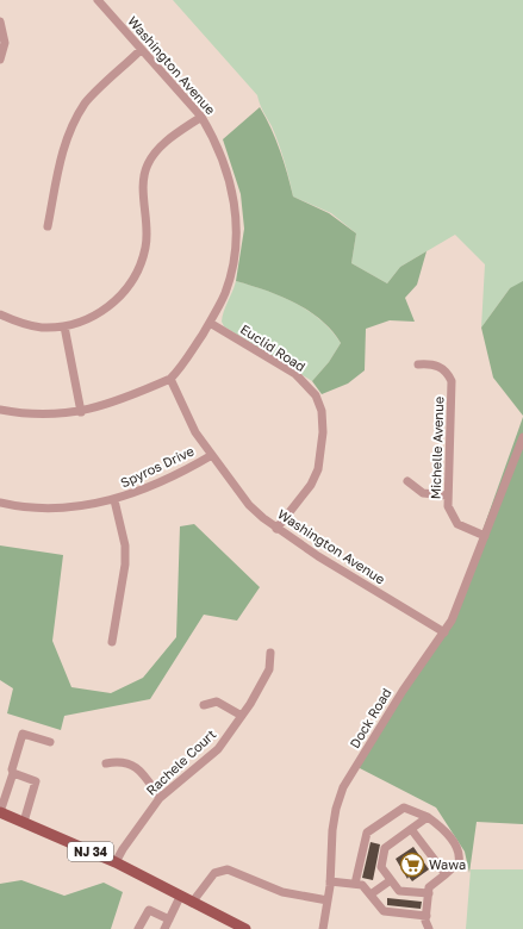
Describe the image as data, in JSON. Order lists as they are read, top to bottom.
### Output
{
  "streets": {
    "main road": ["NJ 34"],
    "street": [
      "Washington Avenue",
      "Euclid Road",
      "Michelle Avenue",
      "Spyros Drive",
      "Dock Road",
      "Rachele Court"
    ]
  },
  "crossings": [
    ["Washington Avenue", "Euclid Road"],
    ["Washington Avenue", "Spyros Drive"],
    ["Washington Avenue", "Dock Road"],
    ["Michelle Avenue", "Dock Road"],
    ["Rachele Court", "NJ 34"]
  ],
  "places": {
    "supermarket": ["Wawa"]
  }
}
